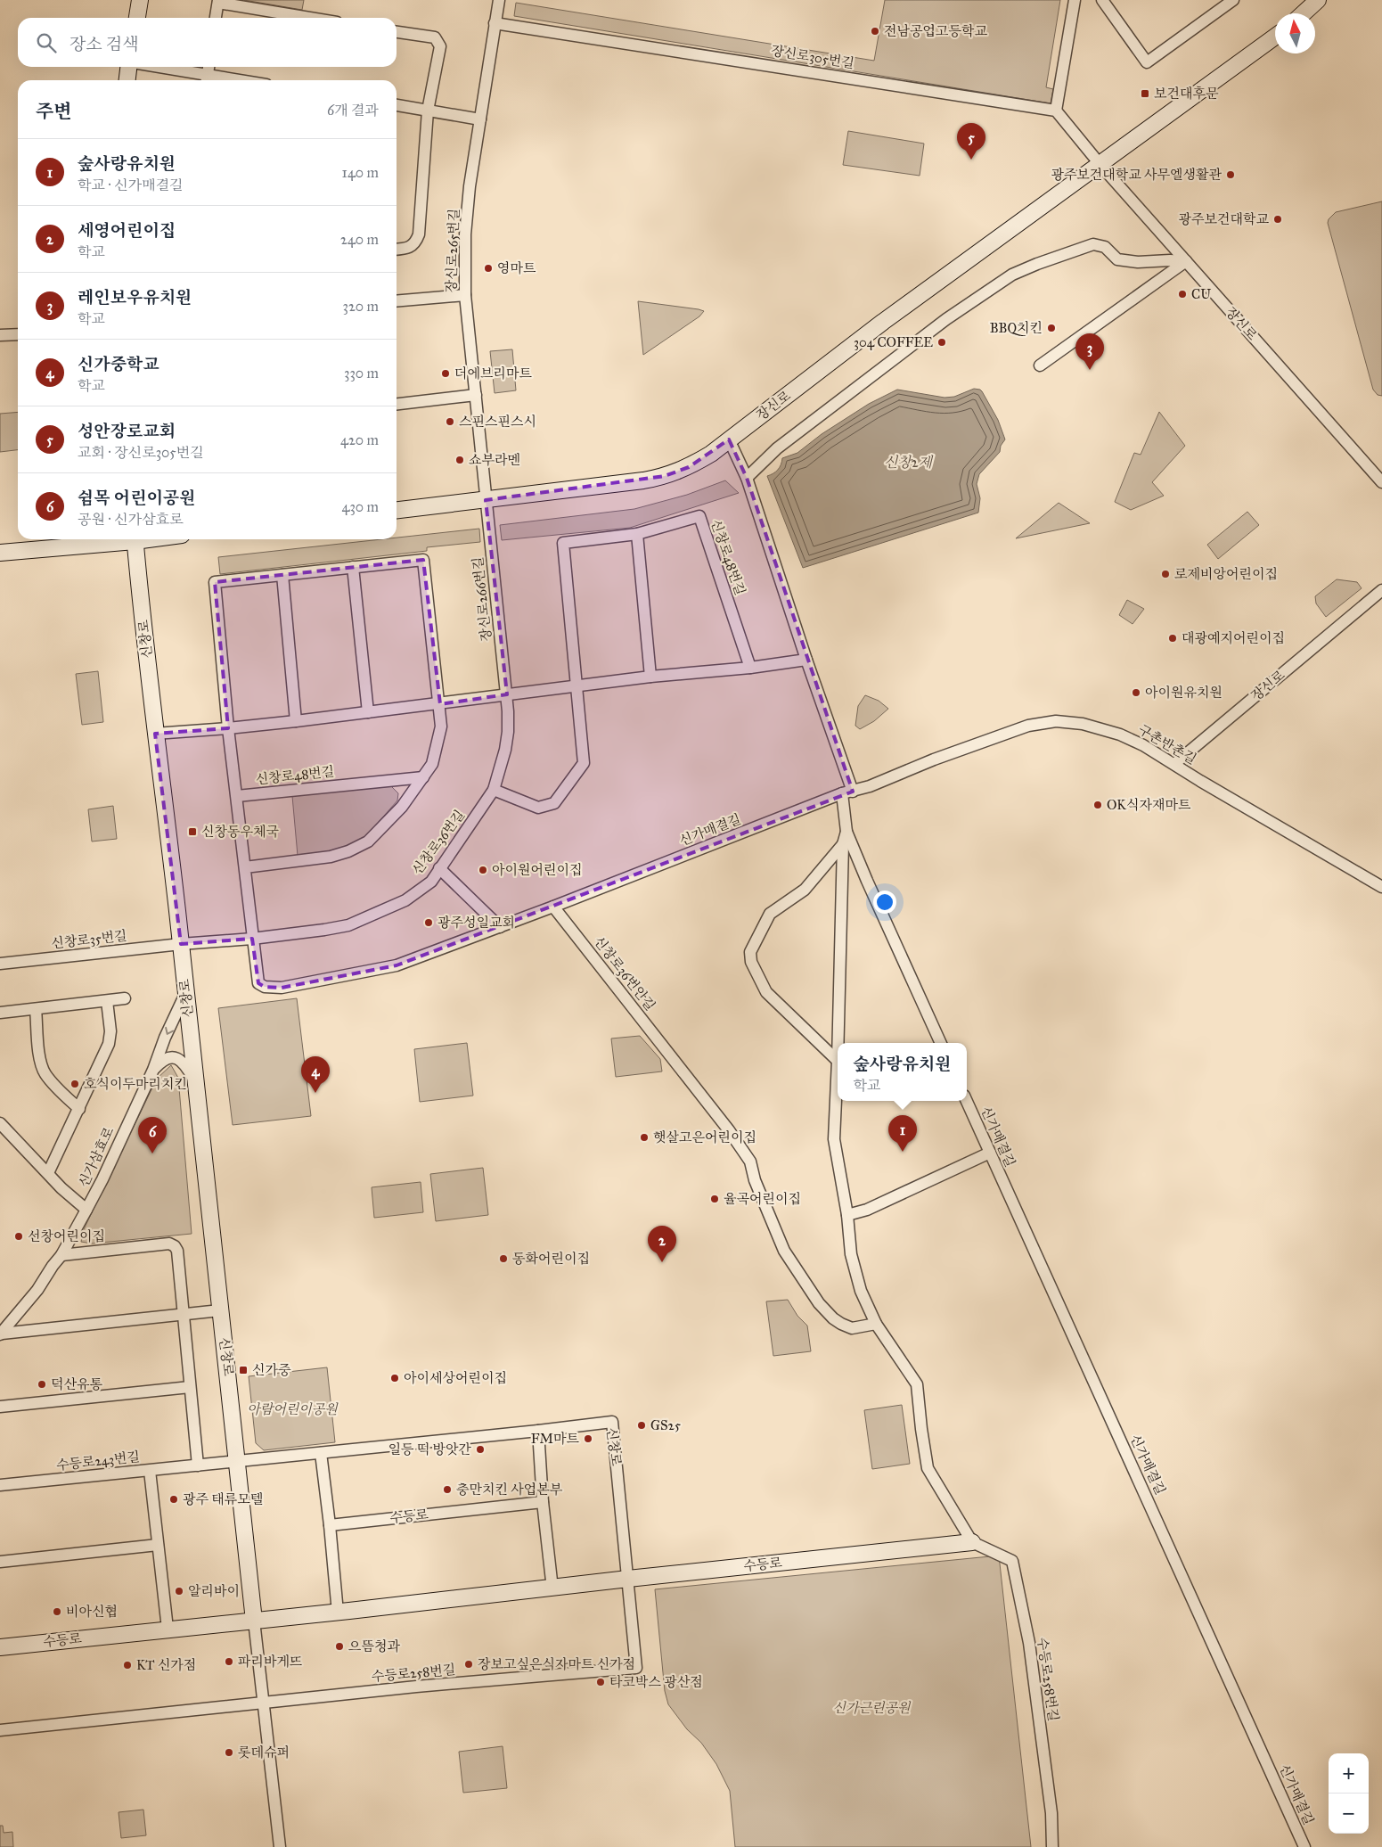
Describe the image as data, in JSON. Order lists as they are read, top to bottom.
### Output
{
  "streets": {
    "main road": ["장신로", "신창로", "수등로"],
    "street": [
      "장신로305번길",
      "장신로265번길",
      "신창로48번길",
      "장신로266번길",
      "구촌반촌길",
      "신가매결길",
      "신창로36번길",
      "신창로35번길",
      "신창로36번안길",
      "신가삼효로",
      "수등로243번길",
      "수등로258번길"
    ]
  },
  "crossings": [
    ["장신로305번길", "장신로265번길"],
    ["장신로265번길", "장신로"],
    ["장신로265번길", "장신로266번길"],
    ["장신로", "장신로266번길"],
    ["장신로", "구촌반촌길"],
    ["신창로48번길", "신창로36번길"],
    ["장신로266번길", "신창로36번길"],
    ["신창로", "신창로36번길"],
    ["신창로", "신창로35번길"],
    ["신창로", "신가삼효로"],
    ["신창로", "수등로243번길"],
    ["신창로", "수등로"],
    ["신창로", "수등로258번길"],
    ["구촌반촌길", "신가매결길"],
    ["신가매결길", "신창로36번안길"],
    ["신창로36번길", "신창로35번길"],
    ["수등로", "수등로258번길"]
  ],
  "water": ["신창2제"],
  "parks": ["아람어린이공원", "신가근린공원"],
  "places": {
    "other": [
      "전남공업고등학교",
      "광주보건대학교 사무엘생활관",
      "광주보건대학교",
      "영마트",
      "CU",
      "BBQ치킨",
      "304 COFFEE",
      "더에브리마트",
      "스핀스핀스시",
      "쇼부라멘",
      "로제비앙어린이집",
      "대광예지어린이집",
      "아이원유치원",
      "OK식자재마트",
      "아이원어린이집",
      "광주성일교회",
      "호식이두마리치킨",
      "햇살고은어린이집",
      "율곡어린이집",
      "선창어린이집",
      "동화어린이집",
      "아이세상어린이집",
      "덕산유통",
      "GS25",
      "FM마트",
      "일등 떡 방앗간",
      "충만치킨 사업본부",
      "광주 태류모텔",
      "알리바이",
      "비아신협",
      "으뜸청과",
      "파리바게뜨",
      "장보고싶은식자마트 신가점",
      "KT 신가점",
      "타코박스 광산점",
      "롯데슈퍼"
    ],
    "transit": ["보건대후문", "신창동우체국", "신가중"]
  },
  "north": "top",
  "page": {
    "search": "장소 검색",
    "heading": ["주변", "6개 결과"],
    "pins": [
      "5",
      "3",
      "4",
      "1",
      "6",
      "2"
    ],
    "list": [
      {
        "mark": "1",
        "name": "숲사랑유치원",
        "note": "학교 · 신가매결길",
        "value": "140 m"
      },
      {
        "mark": "2",
        "name": "세영어린이집",
        "note": "학교",
        "value": "240 m"
      },
      {
        "mark": "3",
        "name": "레인보우유치원",
        "note": "학교",
        "value": "320 m"
      },
      {
        "mark": "4",
        "name": "신가중학교",
        "note": "학교",
        "value": "330 m"
      },
      {
        "mark": "5",
        "name": "성안장로교회",
        "note": "교회 · 장신로305번길",
        "value": "420 m"
      },
      {
        "mark": "6",
        "name": "쉼목 어린이공원",
        "note": "공원 · 신가삼효로",
        "value": "430 m"
      }
    ],
    "popup": ["숲사랑유치원", "학교"],
    "map_buttons": ["+", "−"]
  }
}
